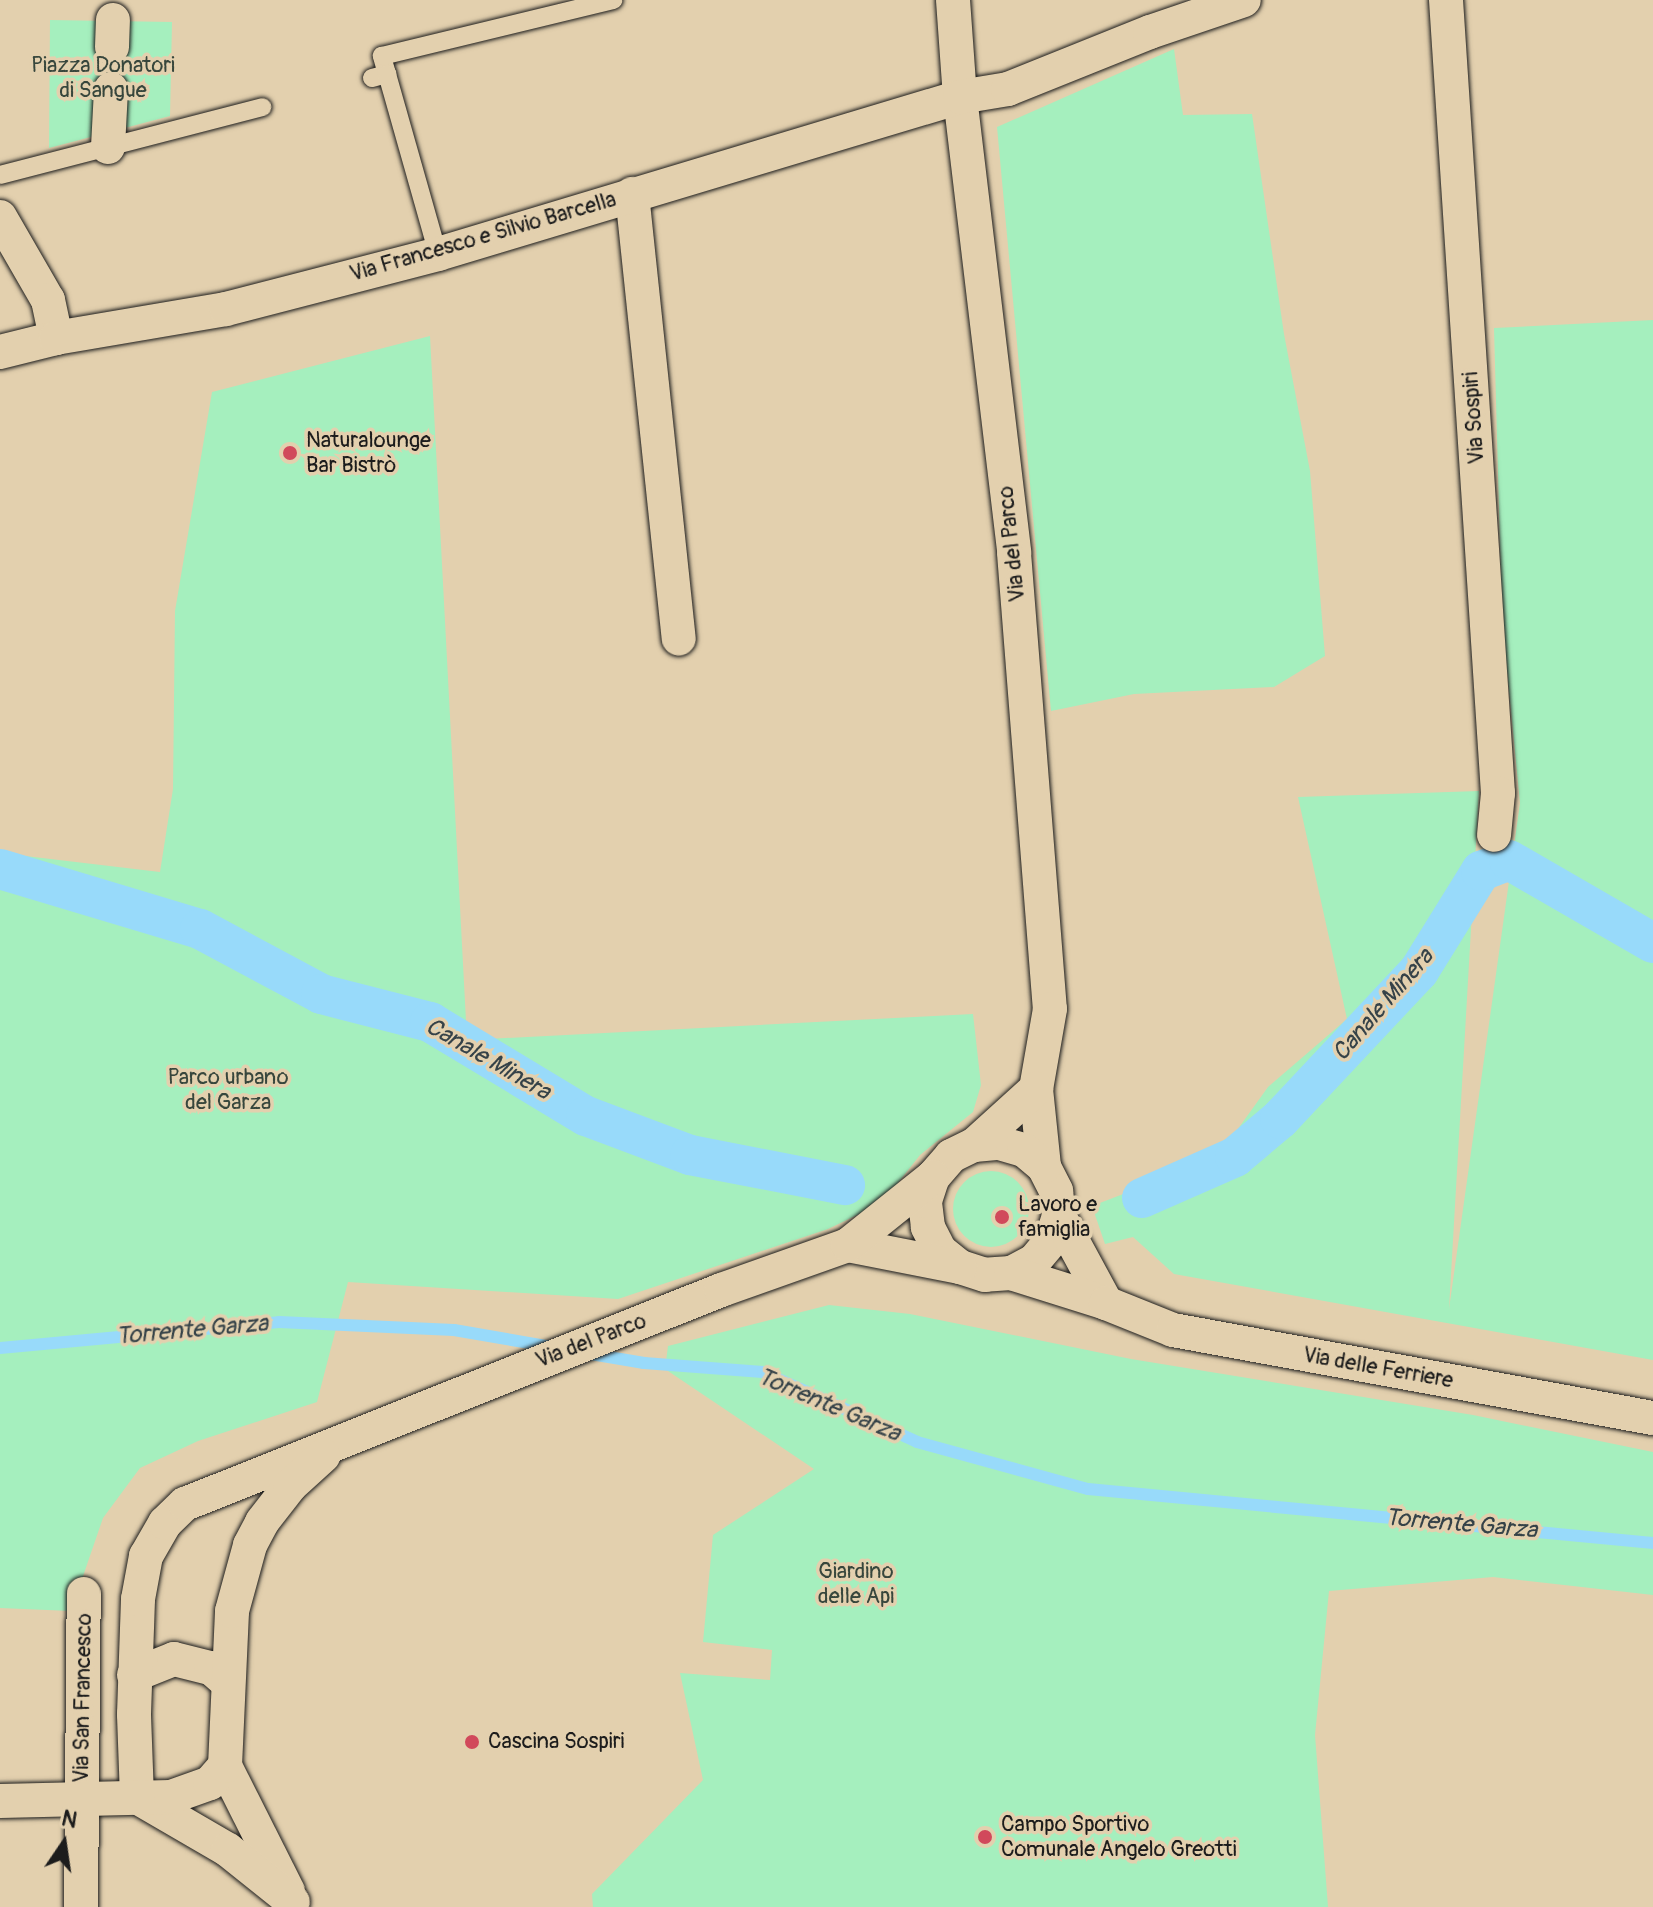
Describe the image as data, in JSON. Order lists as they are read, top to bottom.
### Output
{
  "streets": {
    "street": [
      "Via Francesco e Silvio Barcella",
      "Via Sospiri",
      "Via del Parco",
      "Via delle Ferriere",
      "Via San Francesco"
    ]
  },
  "crossings": [
    ["Via Francesco e Silvio Barcella", "Via del Parco"],
    ["Via del Parco", "Via delle Ferriere"],
    ["Via del Parco", "Via San Francesco"]
  ],
  "water": ["Canale Minera", "Torrente Garza"],
  "parks": ["Piazza Donatori di Sangue", "Parco urbano del Garza", "Giardino delle Api"],
  "places": [
    "Naturalounge Bar Bistrò",
    "Lavoro e famiglia",
    "Cascina Sospiri",
    "Campo Sportivo Comunale Angelo Greotti"
  ],
  "north": "top"
}
